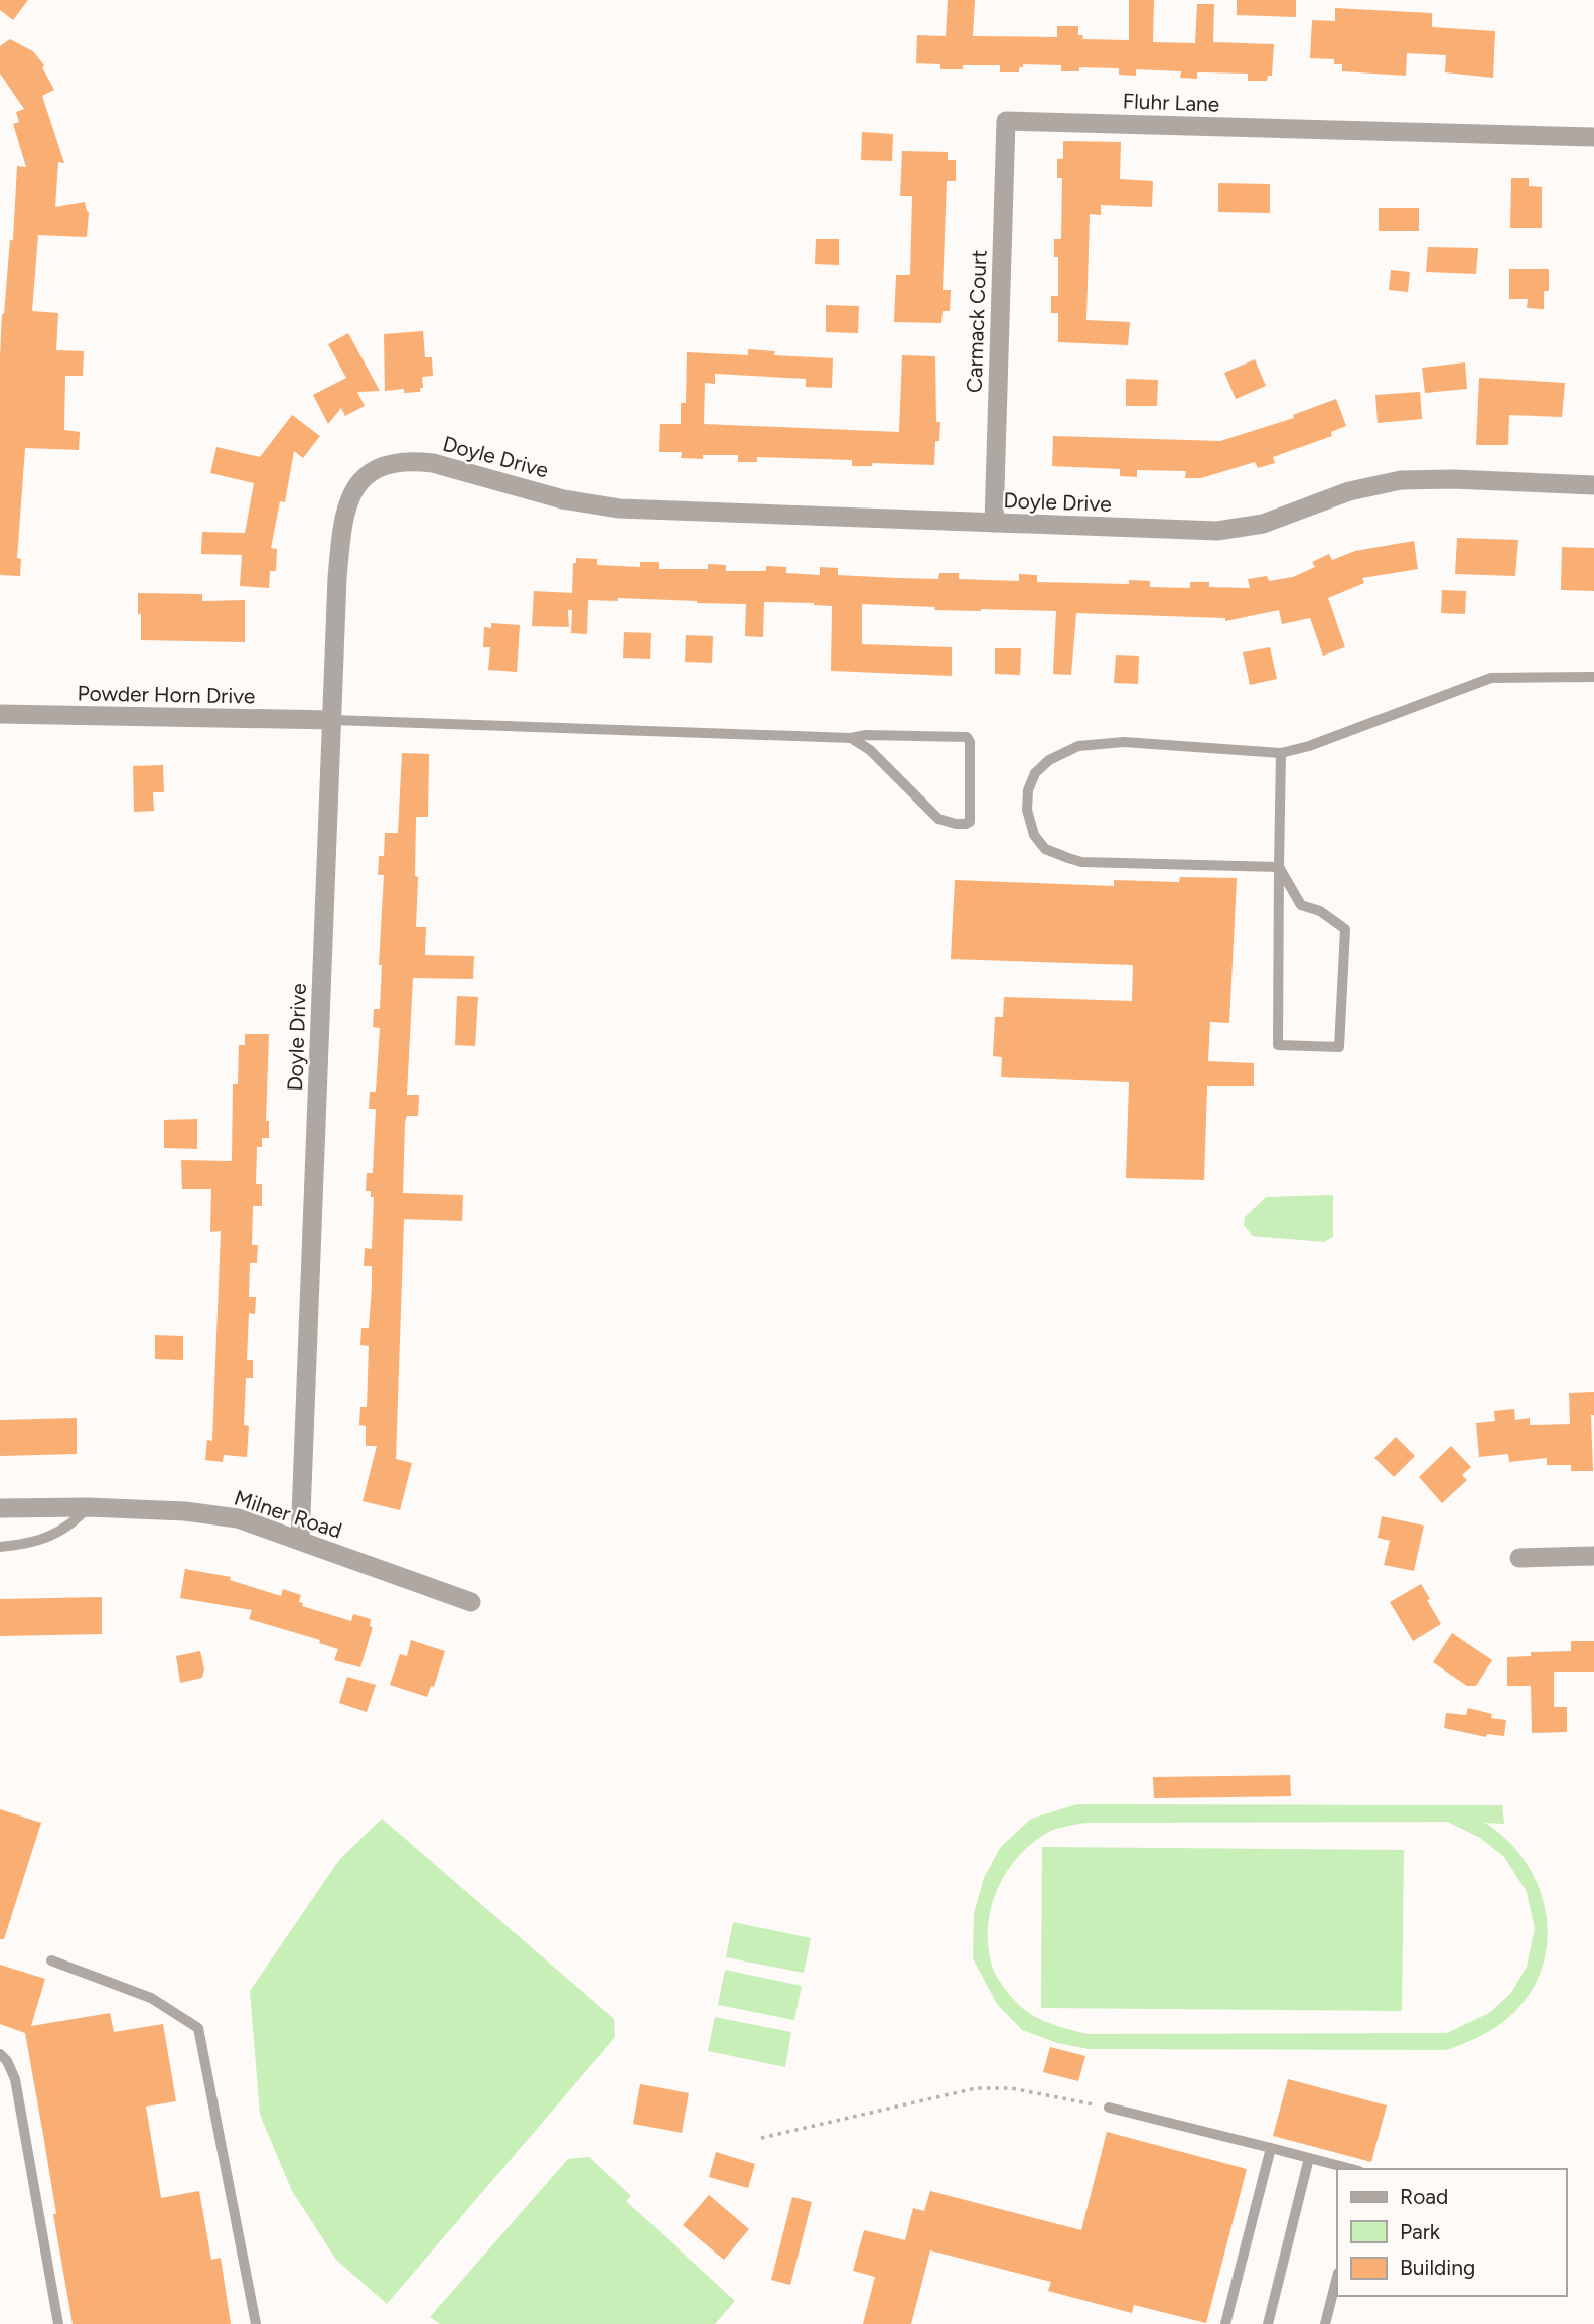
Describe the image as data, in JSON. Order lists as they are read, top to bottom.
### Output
{
  "streets": {
    "street": [
      "Fluhr Lane",
      "Carmack Court",
      "Doyle Drive",
      "Powder Horn Drive",
      "Milner Road"
    ]
  },
  "crossings": [
    ["Fluhr Lane", "Carmack Court"],
    ["Carmack Court", "Doyle Drive"],
    ["Doyle Drive", "Powder Horn Drive"],
    ["Doyle Drive", "Milner Road"]
  ],
  "legend": ["Road", "Park", "Building"]
}
